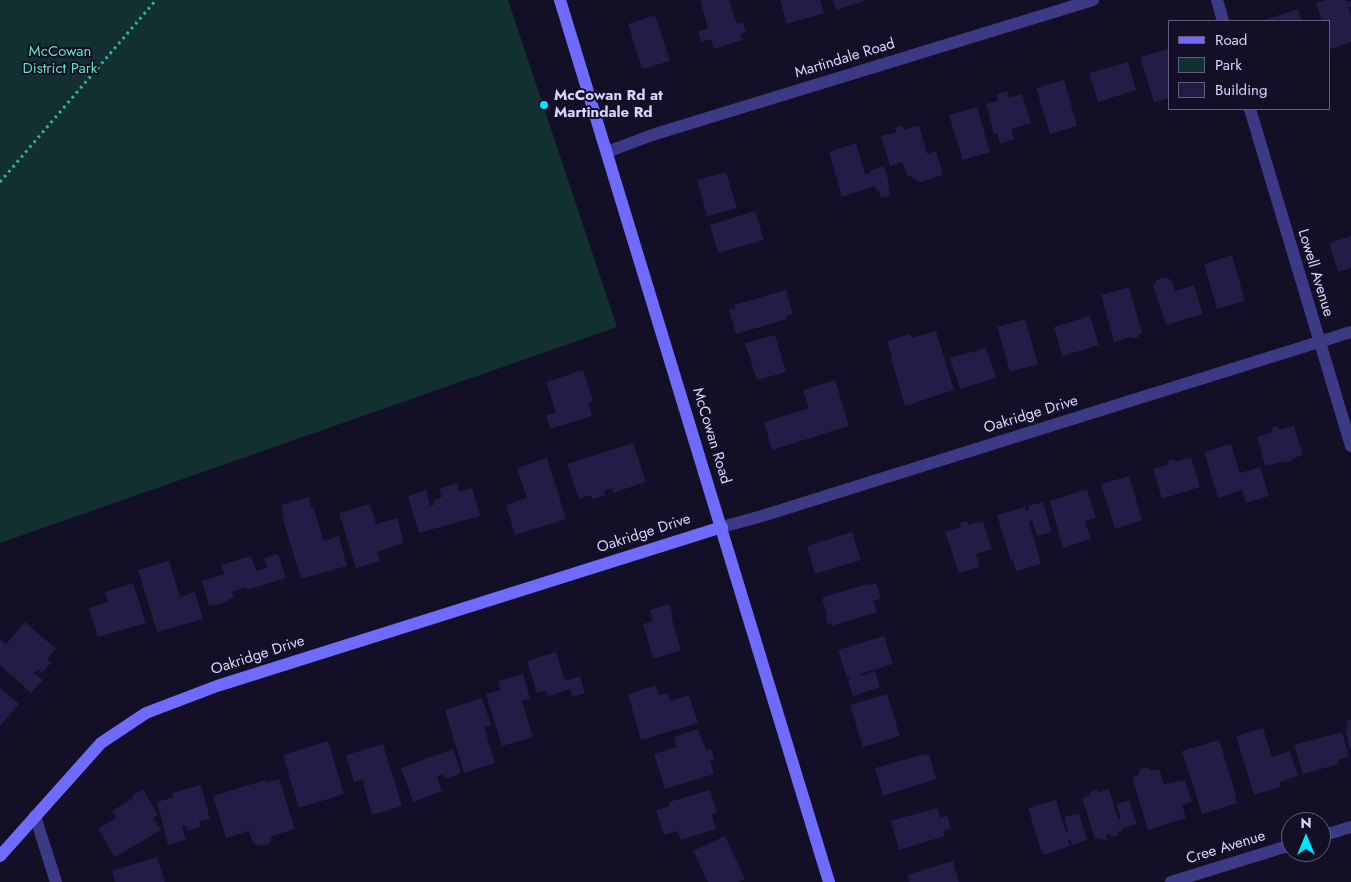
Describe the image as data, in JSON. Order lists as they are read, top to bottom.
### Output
{
  "streets": {
    "street": [
      "Martindale Road",
      "Lowell Avenue",
      "Oakridge Drive",
      "McCowan Road",
      "Cree Avenue"
    ]
  },
  "crossings": [
    ["Martindale Road", "McCowan Road"],
    ["Lowell Avenue", "Oakridge Drive"],
    ["Oakridge Drive", "McCowan Road"]
  ],
  "parks": ["McCowan District Park"],
  "places": ["McCowan Rd at Martindale Rd"],
  "legend": ["Road", "Park", "Building"],
  "north": "top"
}
